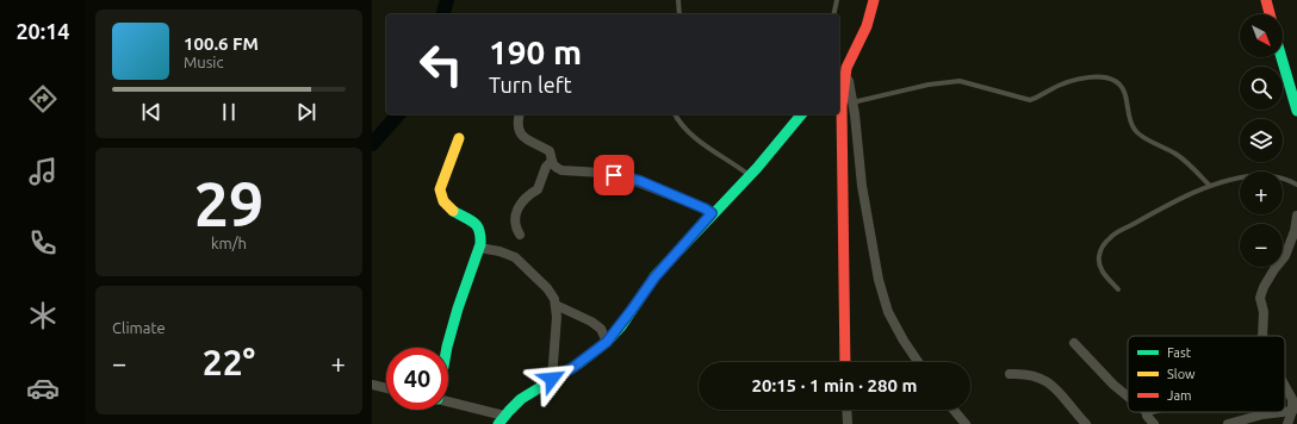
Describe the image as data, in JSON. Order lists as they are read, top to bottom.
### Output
{
  "legend": ["Fast", "Slow", "Jam"],
  "north": "bottom right",
  "page": {
    "tabs": "20:14",
    "map_buttons": ["+", "−"],
    "turn": ["190 m", "Turn left"],
    "song": ["100.6 FM", "Music"],
    "tile": [
      ["29", "km/h"],
      "Climate"
    ],
    "heat": ["−", "22°", "+"],
    "limit": "40",
    "trip": "20:15 · 1 min · 280 m"
  }
}
